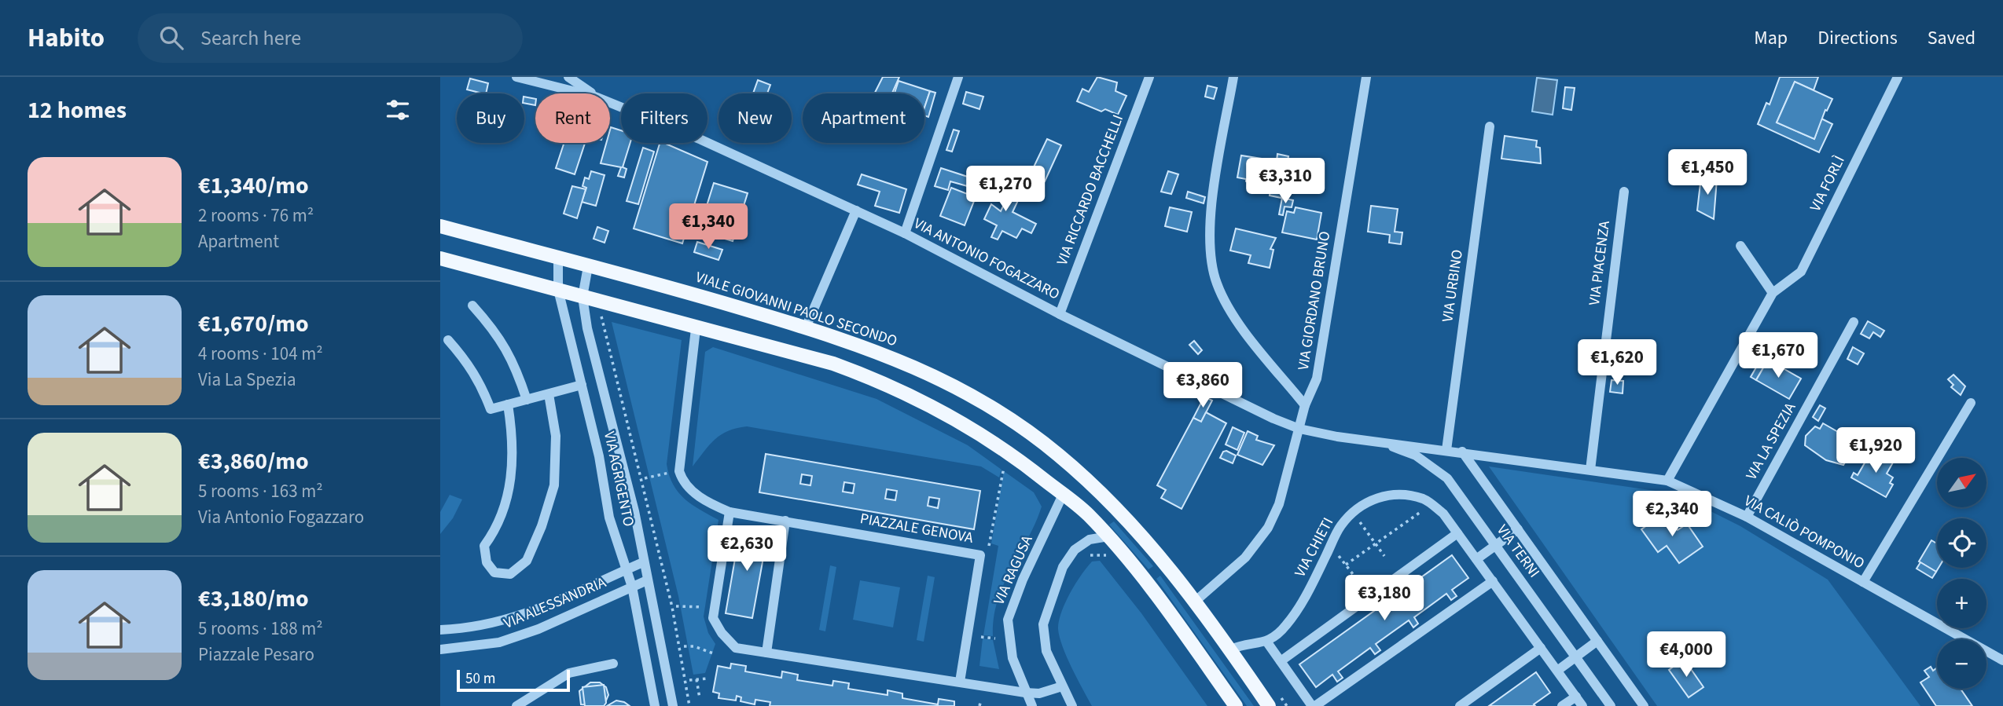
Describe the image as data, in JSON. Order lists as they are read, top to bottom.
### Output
{
  "streets": {
    "main road": ["VIALE GIOVANNI PAOLO SECONDO"],
    "street": [
      "VIA FORLÌ",
      "VIA RICCARDO BACCHELLI",
      "VIA ANTONIO FOGAZZARO",
      "VIA PIACENZA",
      "VIA URBINO",
      "VIA GIORDANO BRUNO",
      "VIA LA SPEZIA",
      "VIA AGRIGENTO",
      "PIAZZALE GENOVA",
      "VIA CALIÒ POMPONIO",
      "VIA CHIETI",
      "VIA TERNI",
      "VIA RAGUSA",
      "VIA ALESSANDRIA"
    ]
  },
  "crossings": [
    ["VIA FORLÌ", "VIA CALIÒ POMPONIO"],
    ["VIA RICCARDO BACCHELLI", "VIA ANTONIO FOGAZZARO"],
    ["VIA ANTONIO FOGAZZARO", "VIA URBINO"],
    ["VIA ANTONIO FOGAZZARO", "VIA GIORDANO BRUNO"],
    ["VIA ANTONIO FOGAZZARO", "VIA CALIÒ POMPONIO"],
    ["VIA ANTONIO FOGAZZARO", "VIA TERNI"],
    ["VIA PIACENZA", "VIA CALIÒ POMPONIO"],
    ["VIA URBINO", "VIA CALIÒ POMPONIO"],
    ["VIA GIORDANO BRUNO", "VIALE GIOVANNI PAOLO SECONDO"],
    ["VIALE GIOVANNI PAOLO SECONDO", "VIA AGRIGENTO"],
    ["VIA LA SPEZIA", "VIA CALIÒ POMPONIO"],
    ["VIA AGRIGENTO", "VIA ALESSANDRIA"],
    ["VIA CALIÒ POMPONIO", "VIA TERNI"]
  ],
  "scale_bar": "50 m",
  "north": "top right",
  "page": {
    "header": "Habito",
    "search": "Search here",
    "nav": ["Map", "Directions", "Saved"],
    "heading": "12 homes",
    "chip": [
      "Buy",
      "Rent",
      "Filters",
      "New",
      "Apartment"
    ],
    "list": [
      {
        "name": "€1,340/mo",
        "note": "2 rooms · 76 m² · Apartment"
      },
      {
        "name": "€1,670/mo",
        "note": "4 rooms · 104 m² · Via La Spezia"
      },
      {
        "name": "€3,860/mo",
        "note": "5 rooms · 163 m² · Via Antonio Fogazzaro"
      },
      {
        "name": "€3,180/mo",
        "note": "5 rooms · 188 m² · Piazzale Pesaro"
      }
    ],
    "price": [
      "€1,450",
      "€3,310",
      "€1,270",
      "€1,340",
      "€1,670",
      "€1,620",
      "€3,860",
      "€1,920",
      "€2,340",
      "€2,630",
      "€3,180",
      "€4,000"
    ],
    "map_buttons": ["+", "−"],
    "scale": "50 m"
  }
}
